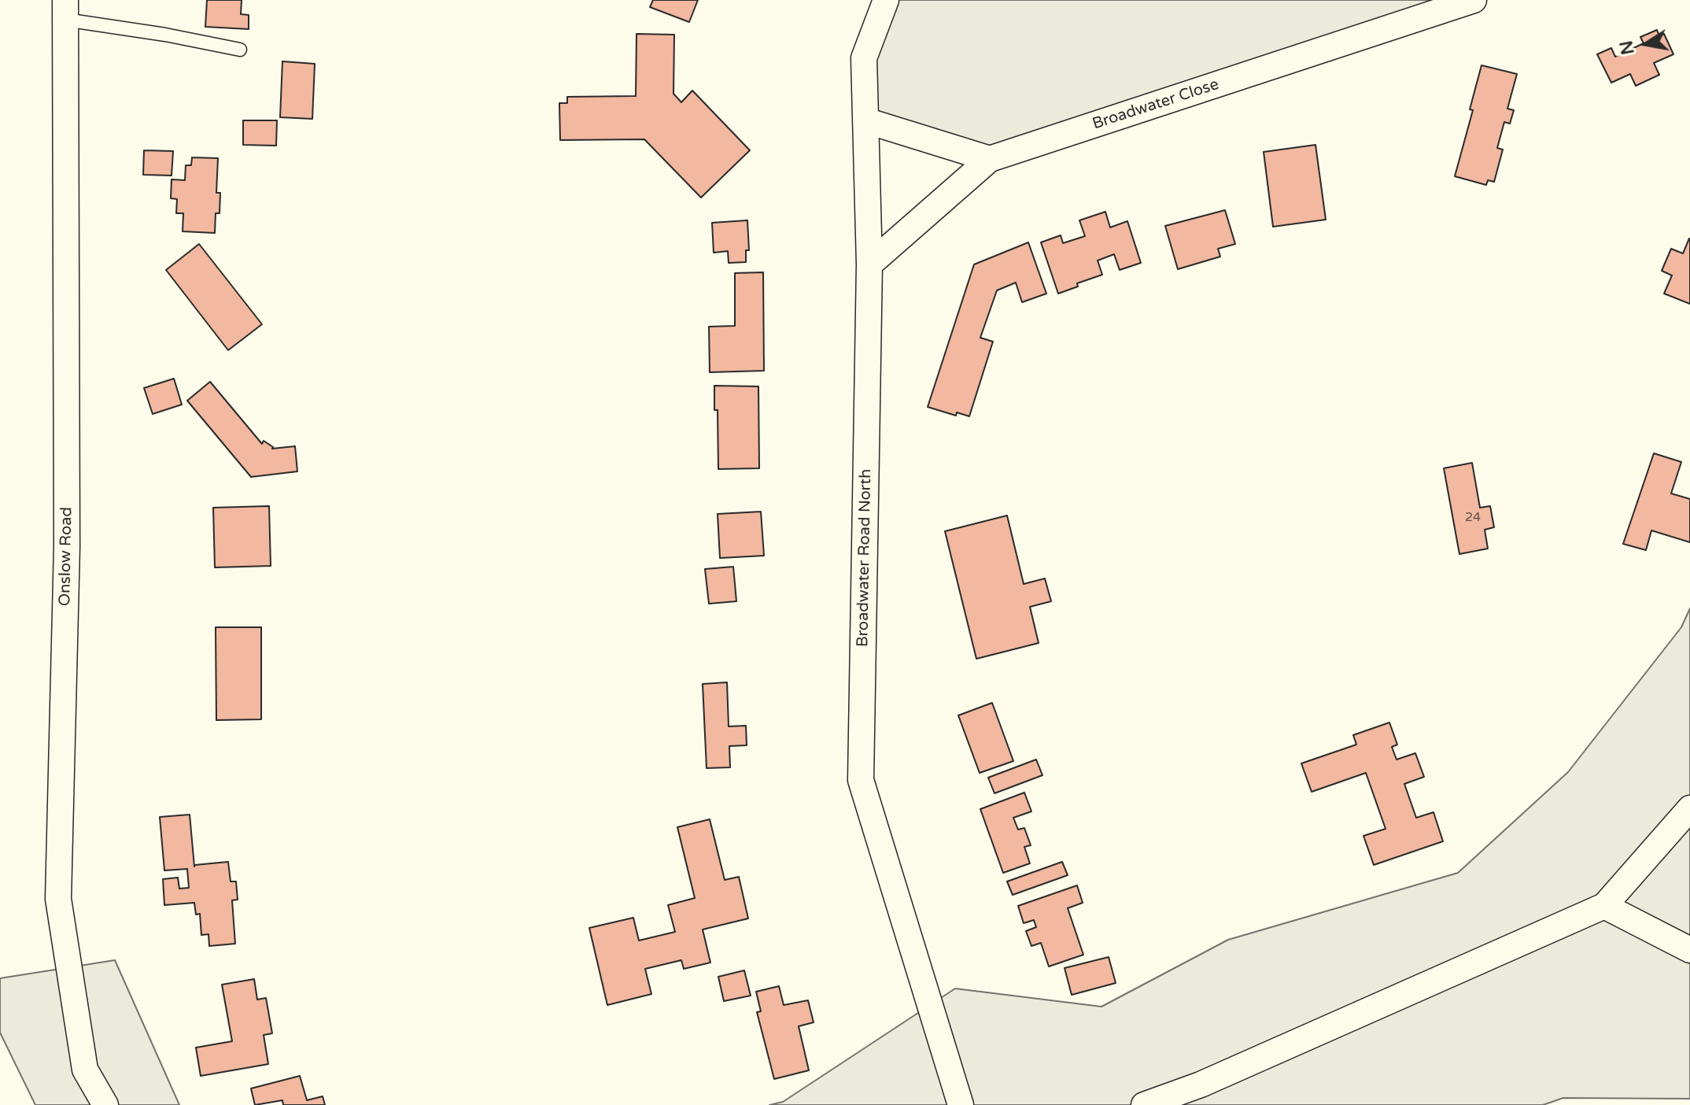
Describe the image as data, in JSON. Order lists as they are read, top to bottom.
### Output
{
  "streets": {
    "street": ["Broadwater Close", "Onslow Road", "Broadwater Road North"]
  },
  "crossings": [
    ["Broadwater Close", "Broadwater Road North"]
  ],
  "house_numbers": ["24"],
  "north": "left"
}
